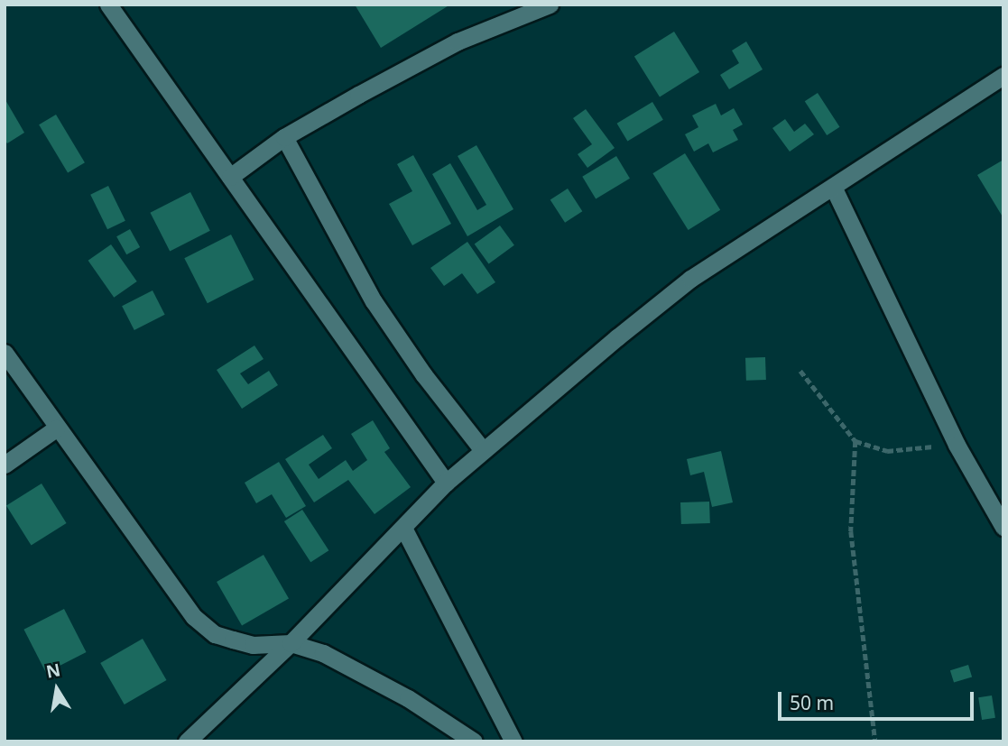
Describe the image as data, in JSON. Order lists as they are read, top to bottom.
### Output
{
  "scale_bar": "50 m",
  "north": "top"
}
